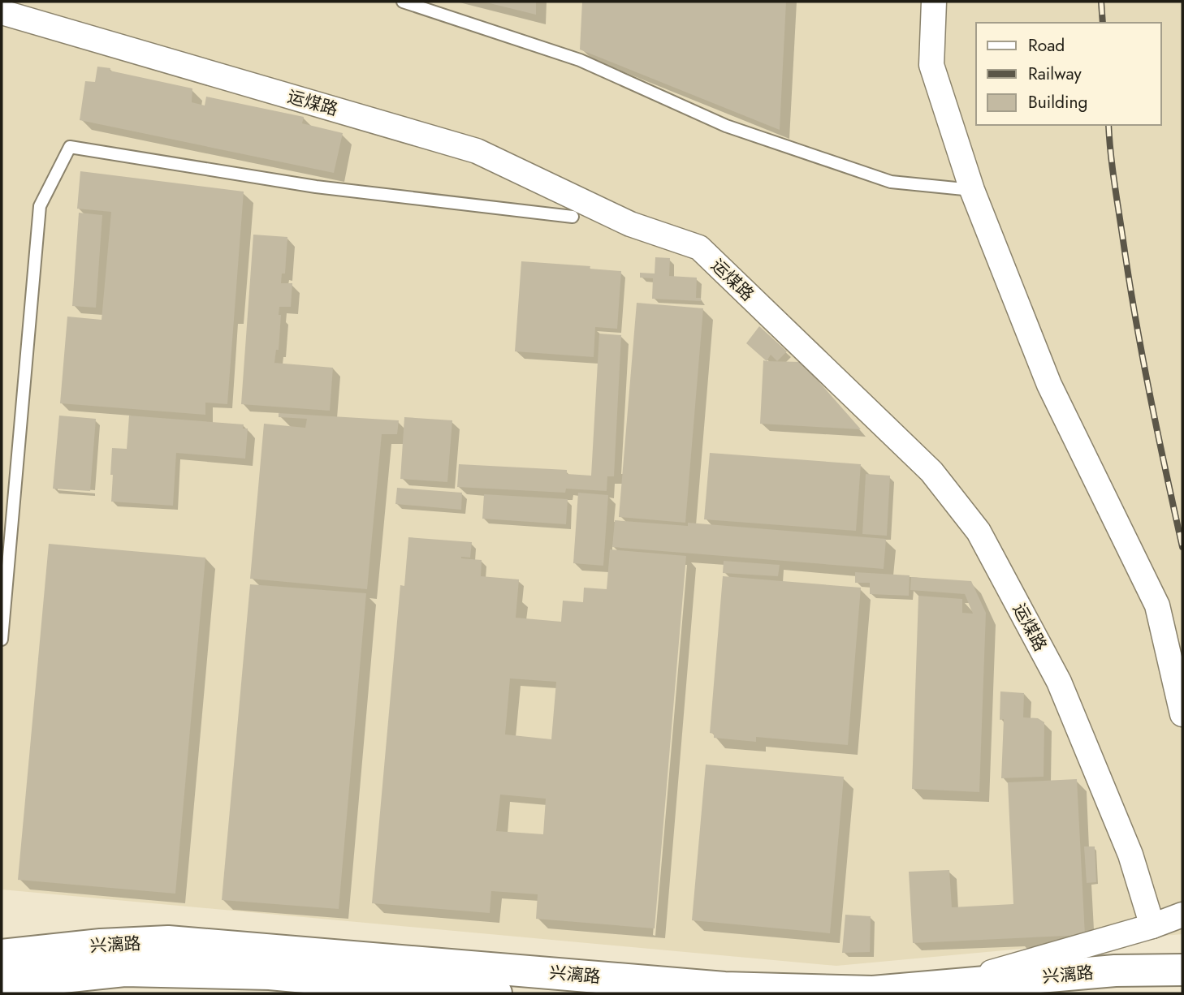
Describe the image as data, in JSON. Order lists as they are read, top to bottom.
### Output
{
  "streets": {
    "street": ["运煤路", "兴漓路"]
  },
  "legend": ["Road", "Railway", "Building"]
}
